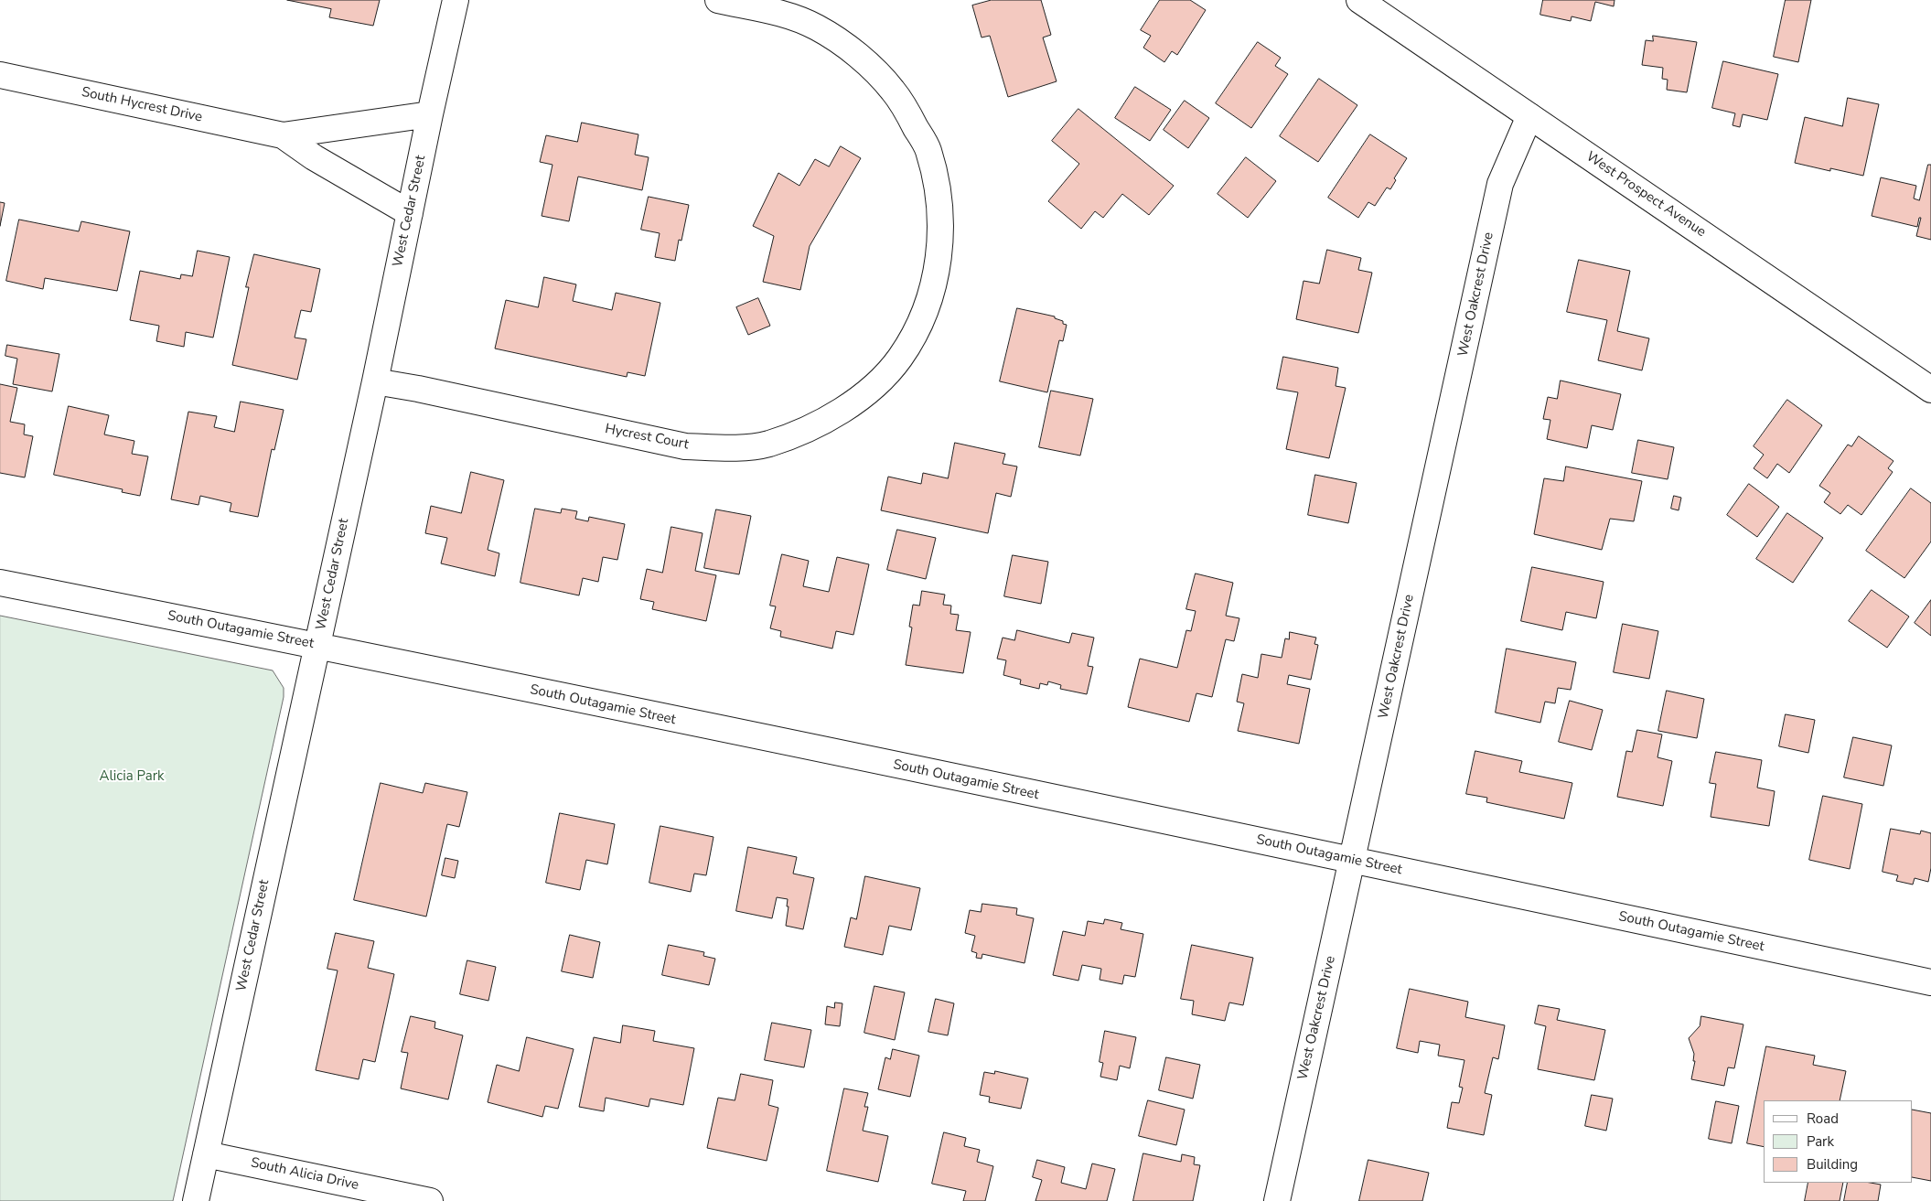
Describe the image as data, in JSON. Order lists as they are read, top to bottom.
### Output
{
  "streets": {
    "street": [
      "South Hycrest Drive",
      "West Prospect Avenue",
      "West Cedar Street",
      "West Oakcrest Drive",
      "Hycrest Court",
      "South Outagamie Street",
      "South Alicia Drive"
    ]
  },
  "crossings": [
    ["South Hycrest Drive", "West Cedar Street"],
    ["West Prospect Avenue", "West Oakcrest Drive"],
    ["West Cedar Street", "Hycrest Court"],
    ["West Cedar Street", "South Outagamie Street"],
    ["West Cedar Street", "South Alicia Drive"],
    ["West Oakcrest Drive", "South Outagamie Street"]
  ],
  "parks": ["Alicia Park"],
  "legend": ["Road", "Park", "Building"]
}
